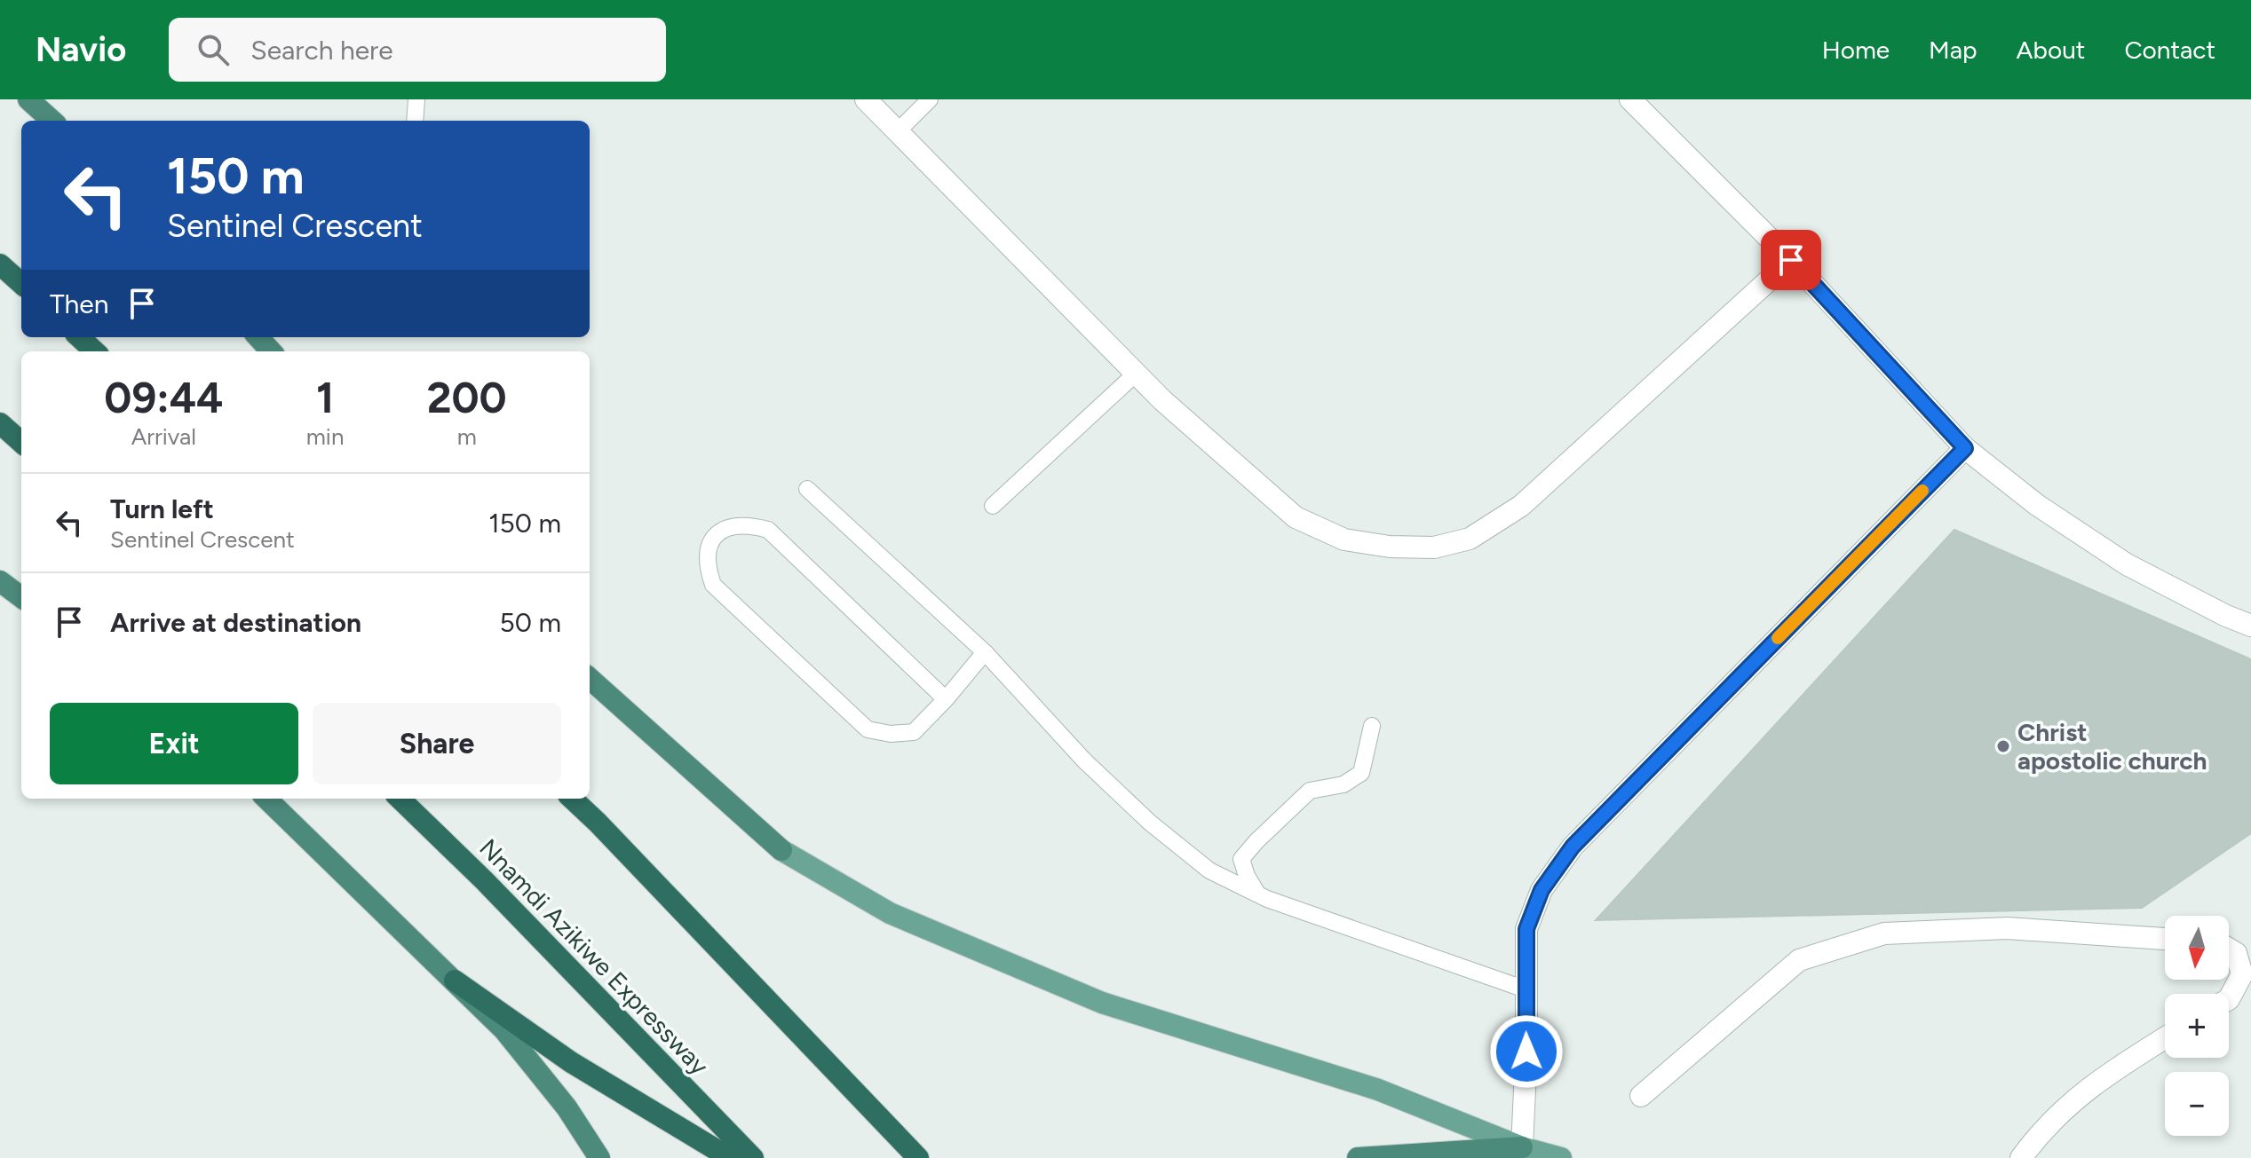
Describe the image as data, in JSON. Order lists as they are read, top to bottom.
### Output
{
  "streets": {
    "highway": ["Nnamdi Azikiwe Expressway"]
  },
  "places": ["Christ apostolic church"],
  "north": "bottom",
  "page": {
    "header": "Navio",
    "search": "Search here",
    "nav": [
      "Home",
      "Map",
      "About",
      "Contact"
    ],
    "turn": ["150 m", "Sentinel Crescent"],
    "then": "Then",
    "eta": [
      "09:44",
      "Arrival",
      "1",
      "min",
      "200",
      "m"
    ],
    "list": [
      {
        "name": "Turn left",
        "note": "Sentinel Crescent",
        "value": "150 m"
      },
      {
        "name": "Arrive at destination",
        "value": "50 m"
      }
    ],
    "buttons": ["Exit", "Share"],
    "map_buttons": ["+", "−"]
  }
}
